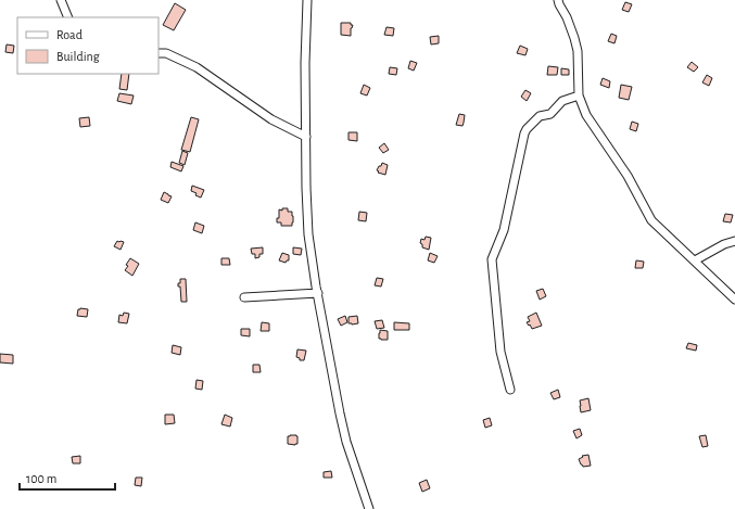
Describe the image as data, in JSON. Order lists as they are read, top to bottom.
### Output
{
  "legend": ["Road", "Building"],
  "scale_bar": "100 m"
}
